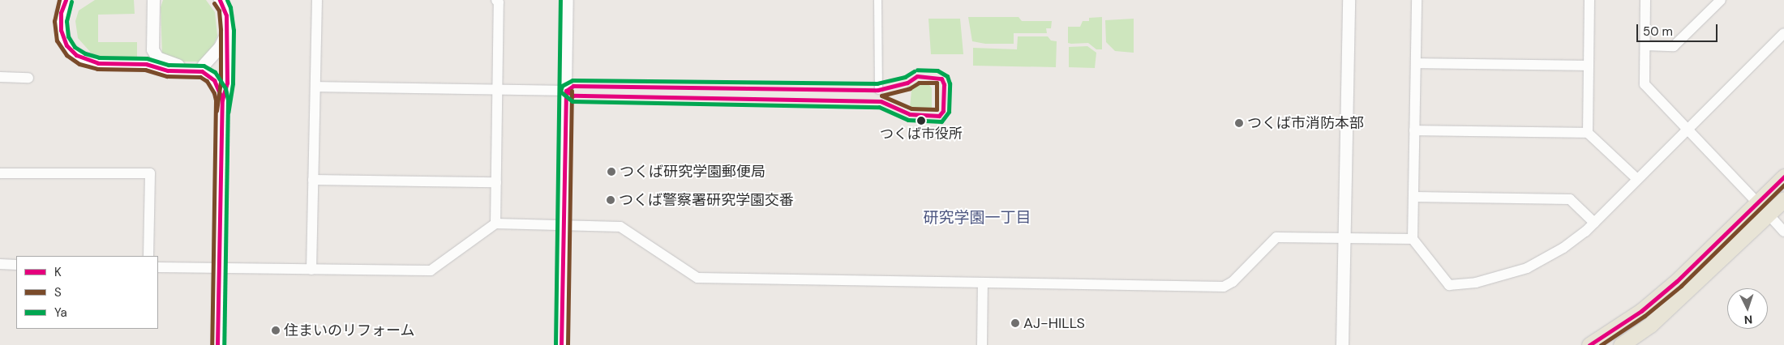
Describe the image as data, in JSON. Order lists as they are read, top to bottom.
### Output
{
  "districts": ["研究学園一丁目"],
  "places": [
    "つくば市役所",
    "つくば市消防本部",
    "つくば研究学園郵便局",
    "つくば警察署研究学園交番",
    "AJ-HILLS",
    "住まいのリフォーム"
  ],
  "lines": ["transit line K", "transit line S", "transit line Ya"],
  "legend": ["K", "S", "Ya"],
  "scale_bar": "50 m",
  "north": "bottom"
}
